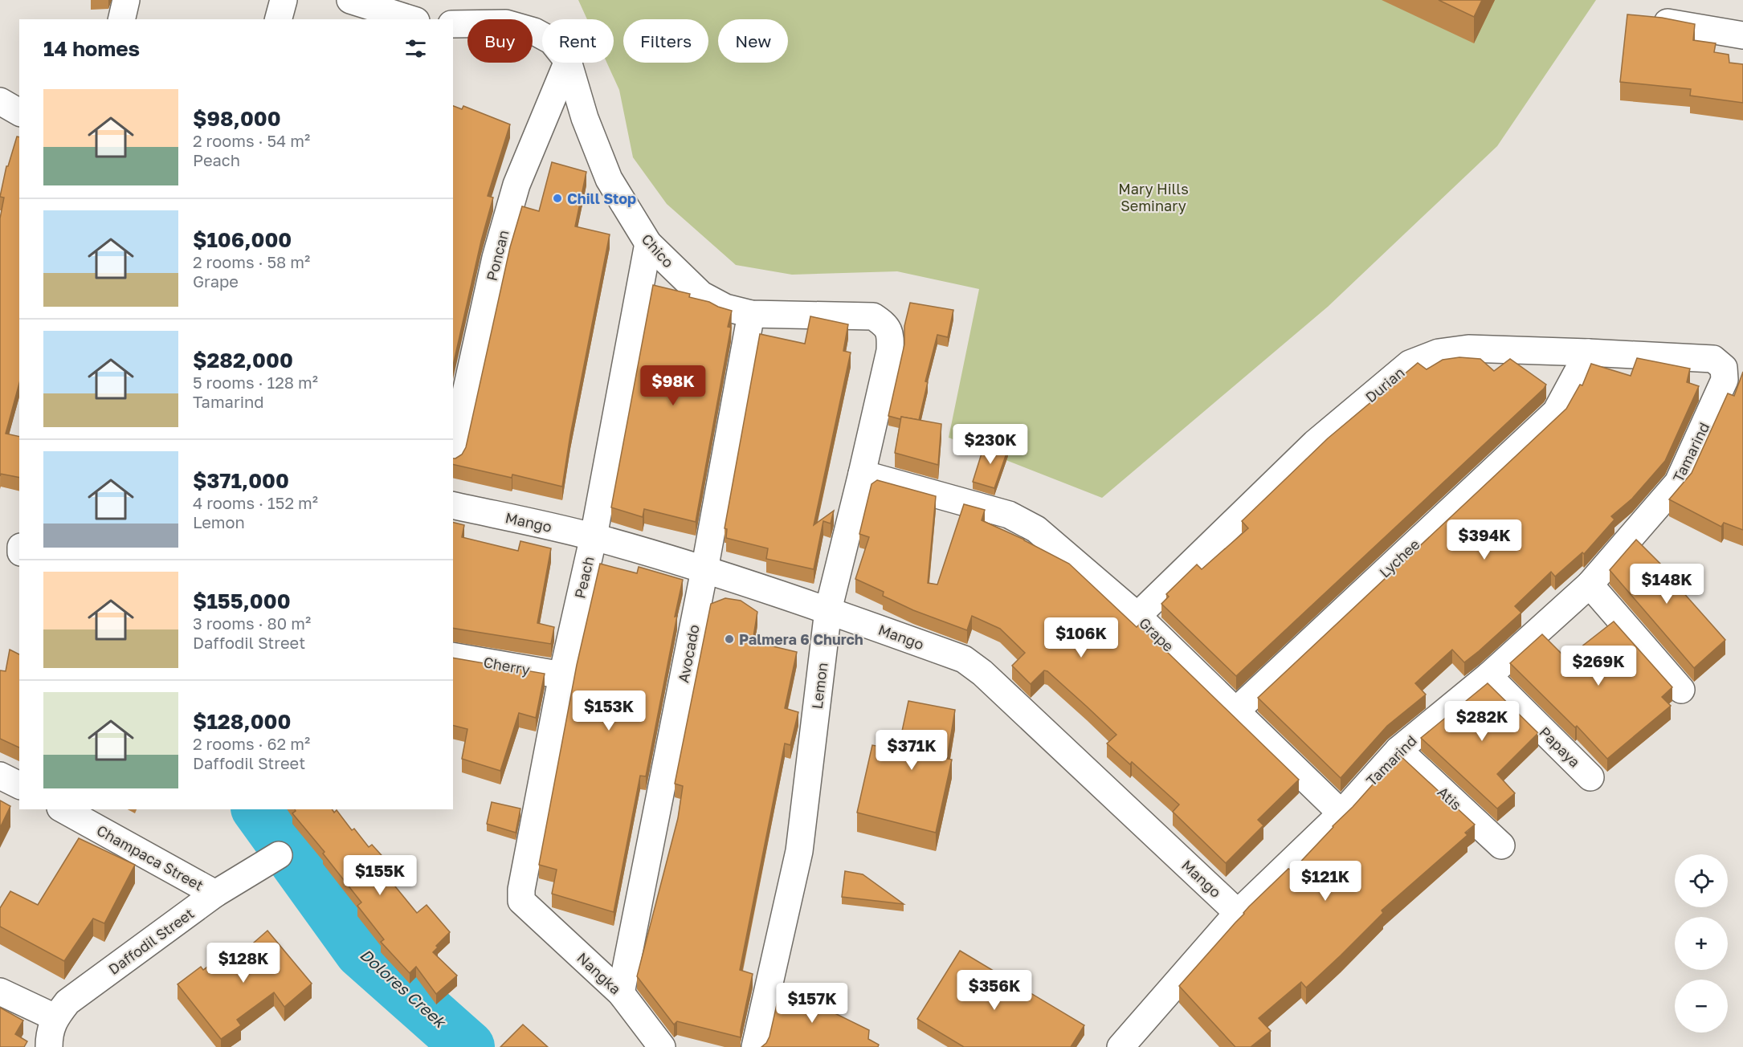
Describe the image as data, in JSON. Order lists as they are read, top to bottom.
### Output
{
  "streets": {
    "street": [
      "Chico",
      "Poncan",
      "Durian",
      "Tamarind",
      "Mango",
      "Lychee",
      "Peach",
      "Grape",
      "Avocado",
      "Cherry",
      "Lemon",
      "Papaya",
      "Atis",
      "Champaca Street",
      "Daffodil Street",
      "Nangka"
    ]
  },
  "crossings": [
    ["Chico", "Peach"],
    ["Chico", "Avocado"],
    ["Chico", "Lemon"],
    ["Durian", "Tamarind"],
    ["Durian", "Lychee"],
    ["Durian", "Grape"],
    ["Tamarind", "Mango"],
    ["Tamarind", "Grape"],
    ["Tamarind", "Papaya"],
    ["Tamarind", "Atis"],
    ["Mango", "Peach"],
    ["Mango", "Avocado"],
    ["Mango", "Lemon"],
    ["Lychee", "Grape"],
    ["Peach", "Cherry"],
    ["Peach", "Nangka"],
    ["Grape", "Lemon"],
    ["Avocado", "Nangka"],
    ["Champaca Street", "Daffodil Street"]
  ],
  "water": ["Dolores Creek"],
  "parks": ["Mary Hills Seminary"],
  "places": ["Chill Stop", "Palmera 6 Church"],
  "page": {
    "chip": [
      "Buy",
      "Rent",
      "Filters",
      "New"
    ],
    "heading": "14 homes",
    "list": [
      {
        "name": "$98,000",
        "note": "2 rooms · 54 m² · Peach"
      },
      {
        "name": "$106,000",
        "note": "2 rooms · 58 m² · Grape"
      },
      {
        "name": "$282,000",
        "note": "5 rooms · 128 m² · Tamarind"
      },
      {
        "name": "$371,000",
        "note": "4 rooms · 152 m² · Lemon"
      },
      {
        "name": "$155,000",
        "note": "3 rooms · 80 m² · Daffodil Street"
      },
      {
        "name": "$128,000",
        "note": "2 rooms · 62 m² · Daffodil Street"
      }
    ],
    "price": [
      "$98K",
      "$230K",
      "$394K",
      "$148K",
      "$106K",
      "$269K",
      "$153K",
      "$282K",
      "$371K",
      "$155K",
      "$121K",
      "$128K",
      "$356K",
      "$157K"
    ],
    "map_buttons": ["+", "−"]
  }
}
